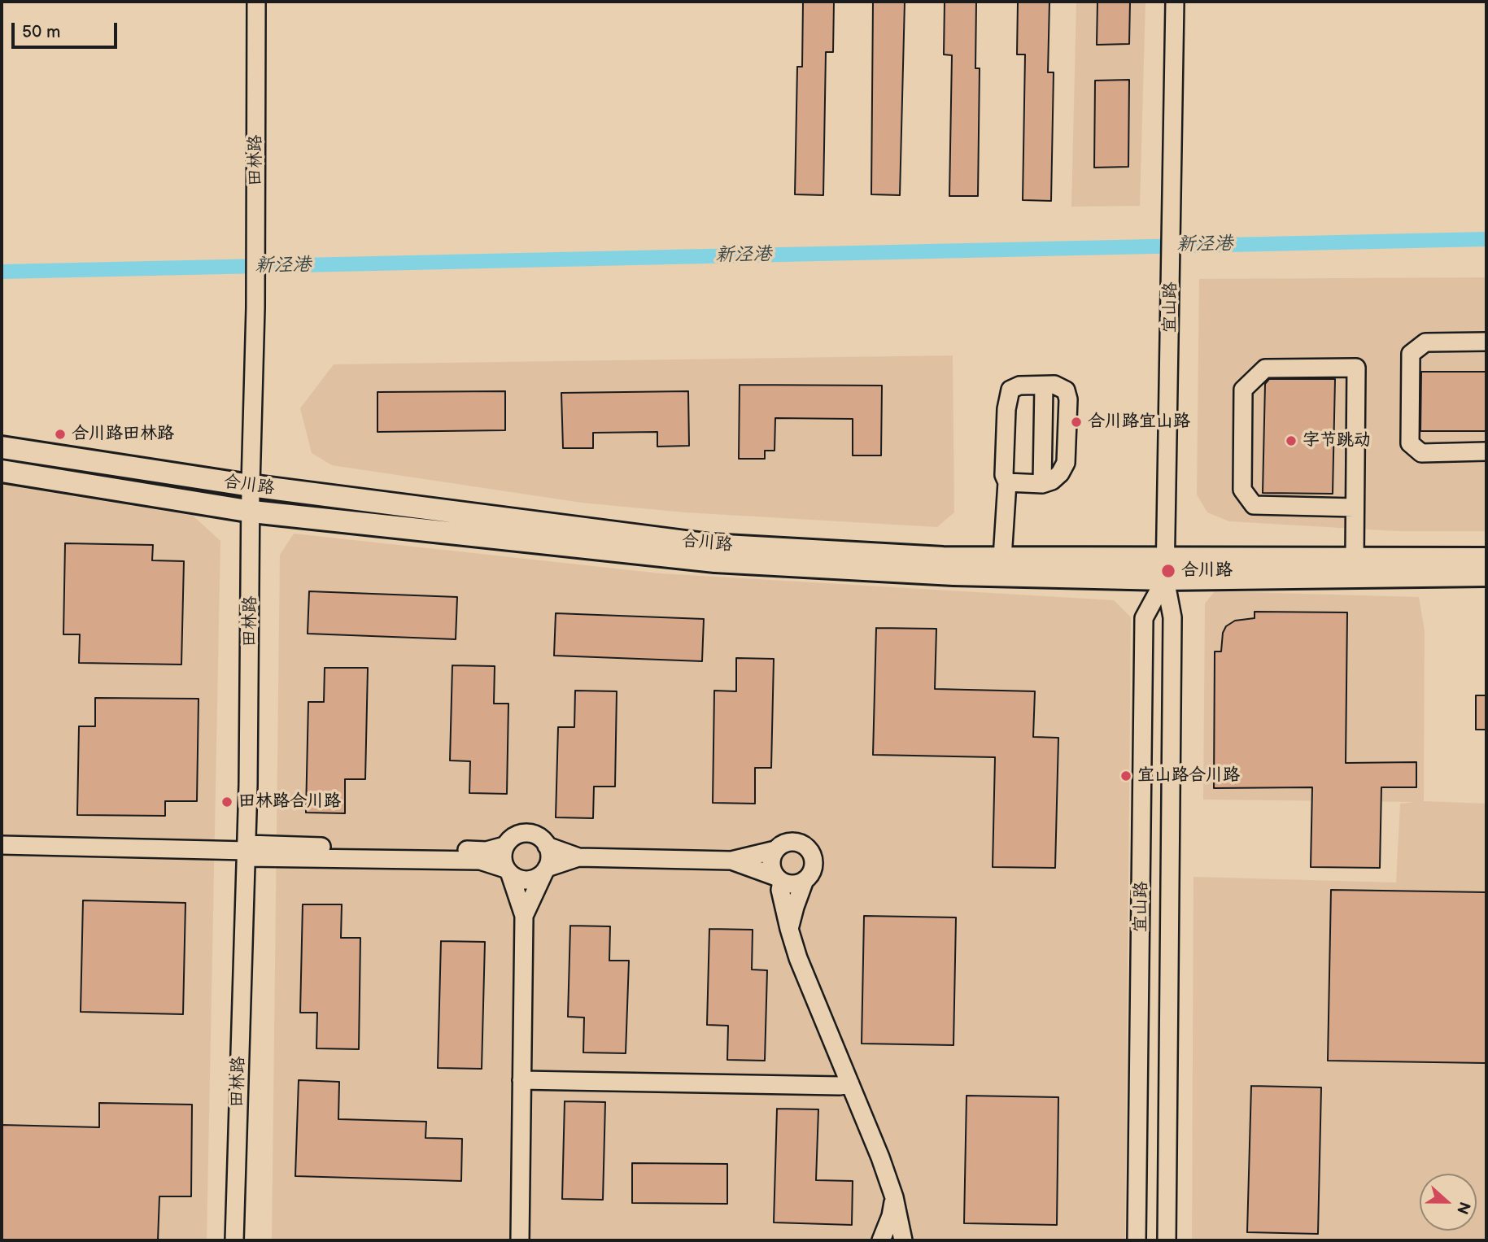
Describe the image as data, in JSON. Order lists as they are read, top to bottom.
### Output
{
  "streets": {
    "main road": ["合川路"],
    "street": ["田林路", "宜山路"]
  },
  "crossings": [
    ["田林路", "合川路"],
    ["宜山路", "合川路"]
  ],
  "water": ["新泾港"],
  "places": [
    "合川路宜山路",
    "合川路田林路",
    "字节跳动",
    "合川路",
    "宜山路合川路",
    "田林路合川路"
  ],
  "scale_bar": "50 m",
  "north": "right"
}
